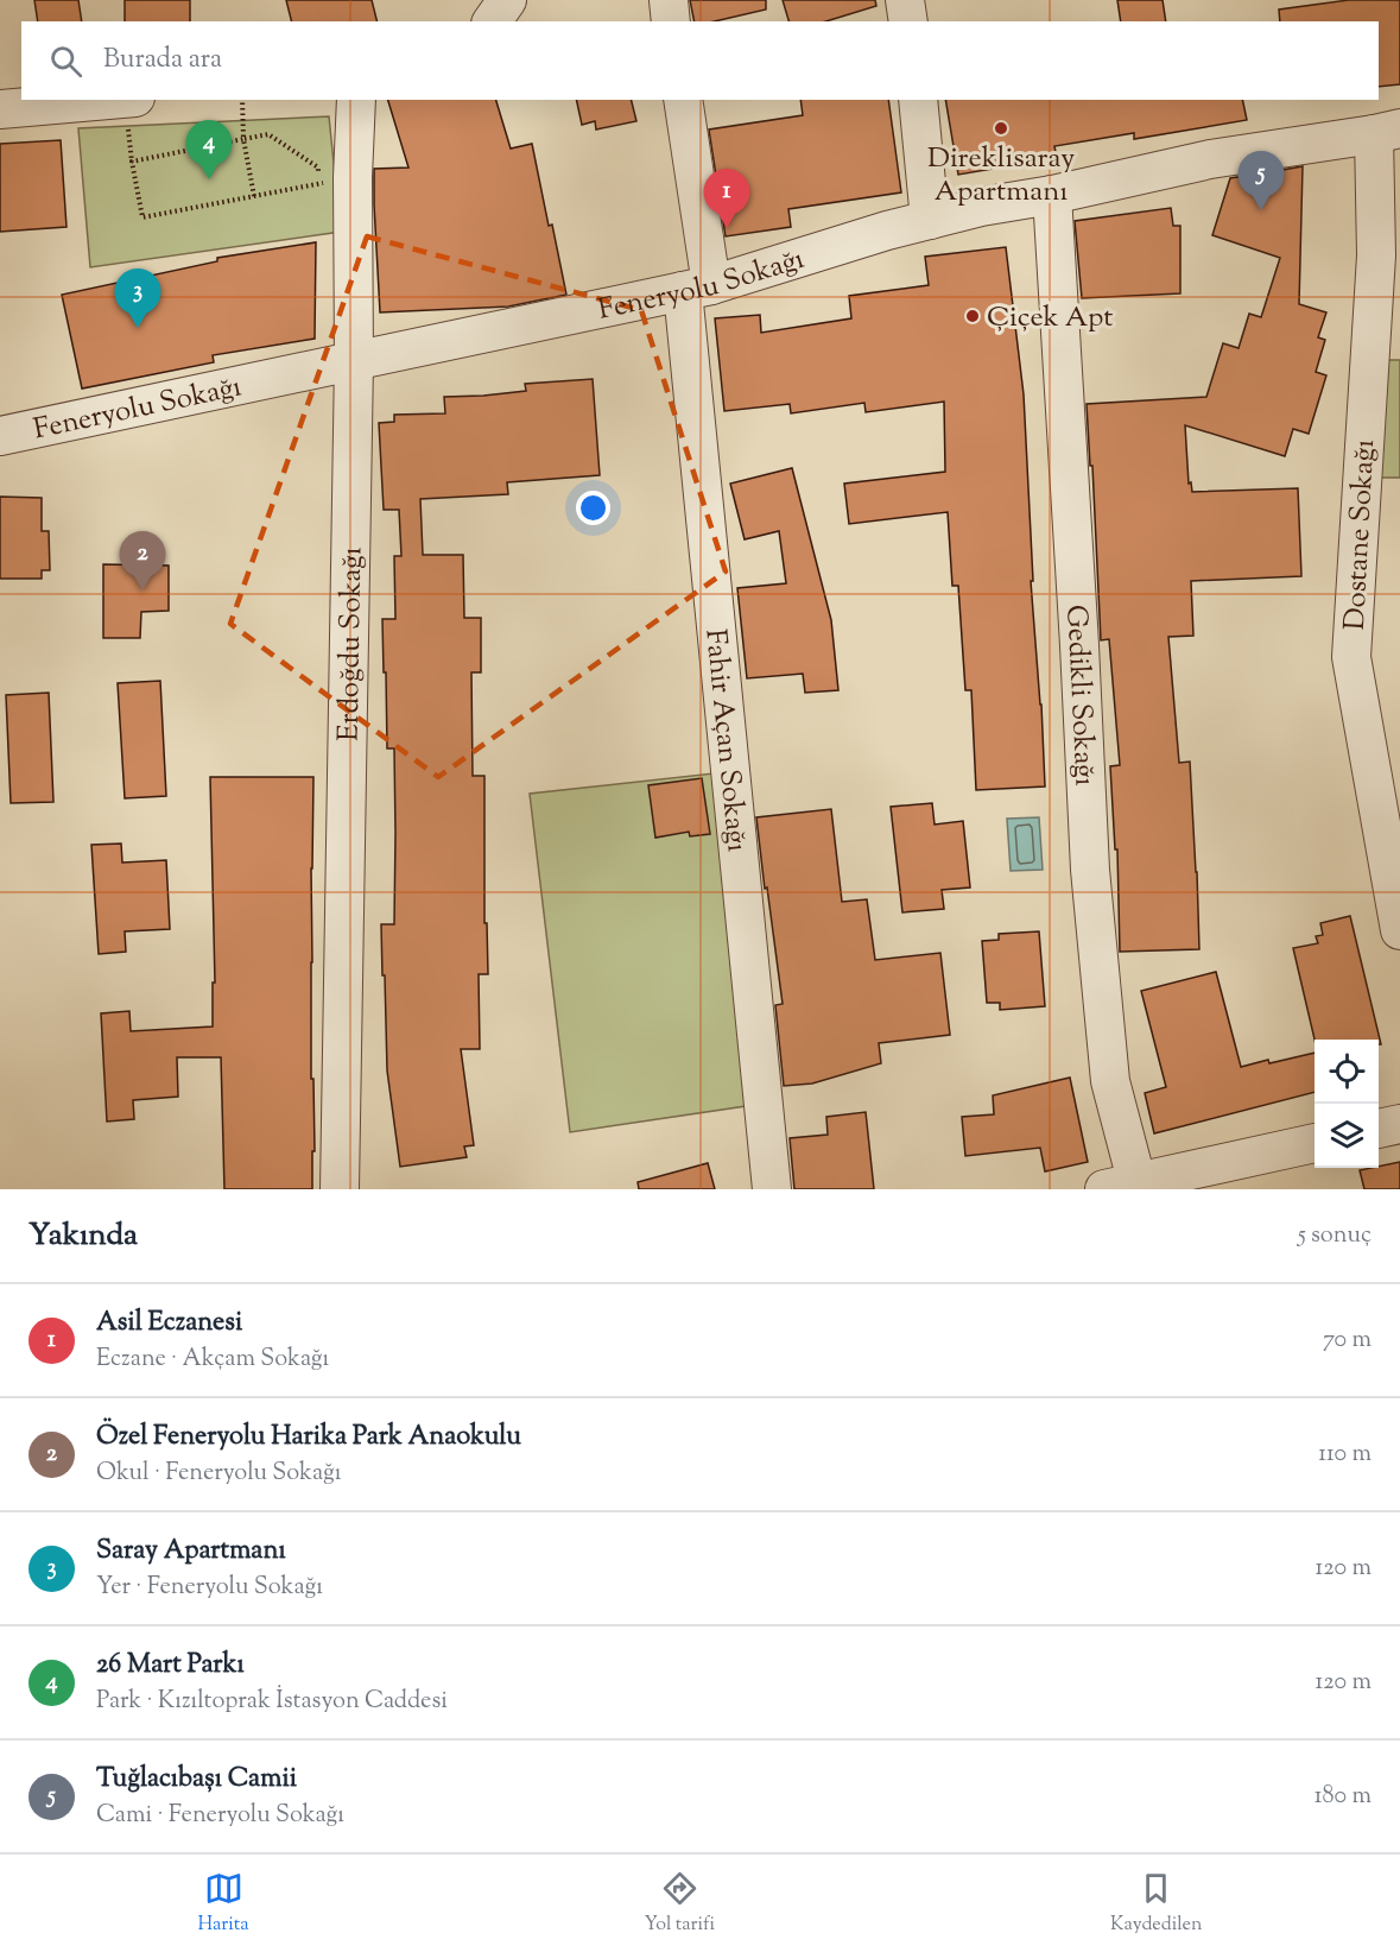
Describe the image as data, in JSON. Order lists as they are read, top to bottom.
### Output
{
  "streets": {
    "street": [
      "Feneryolu Sokağı",
      "Dostane Sokağı",
      "Erdoğdu Sokağı",
      "Gedikli Sokağı",
      "Fahir Açan Sokağı"
    ]
  },
  "crossings": [
    ["Feneryolu Sokağı", "Dostane Sokağı"],
    ["Feneryolu Sokağı", "Erdoğdu Sokağı"],
    ["Feneryolu Sokağı", "Gedikli Sokağı"],
    ["Feneryolu Sokağı", "Fahir Açan Sokağı"]
  ],
  "places": ["Direklisaray Apartmanı", "Çiçek Apt"],
  "page": {
    "search": "Burada ara",
    "pins": [
      "4",
      "5",
      "1",
      "3",
      "2"
    ],
    "heading": ["Yakında", "5 sonuç"],
    "list": [
      {
        "mark": "1",
        "name": "Asil Eczanesi",
        "note": "Eczane · Akçam Sokağı",
        "value": "70 m"
      },
      {
        "mark": "2",
        "name": "Özel Feneryolu Harika Park Anaokulu",
        "note": "Okul · Feneryolu Sokağı",
        "value": "110 m"
      },
      {
        "mark": "3",
        "name": "Saray Apartmanı",
        "note": "Yer · Feneryolu Sokağı",
        "value": "120 m"
      },
      {
        "mark": "4",
        "name": "26 Mart Parkı",
        "note": "Park · Kızıltoprak İstasyon Caddesi",
        "value": "120 m"
      },
      {
        "mark": "5",
        "name": "Tuğlacıbaşı Camii",
        "note": "Cami · Feneryolu Sokağı",
        "value": "180 m"
      }
    ],
    "nav": ["Harita", "Yol tarifi", "Kaydedilen"]
  }
}
